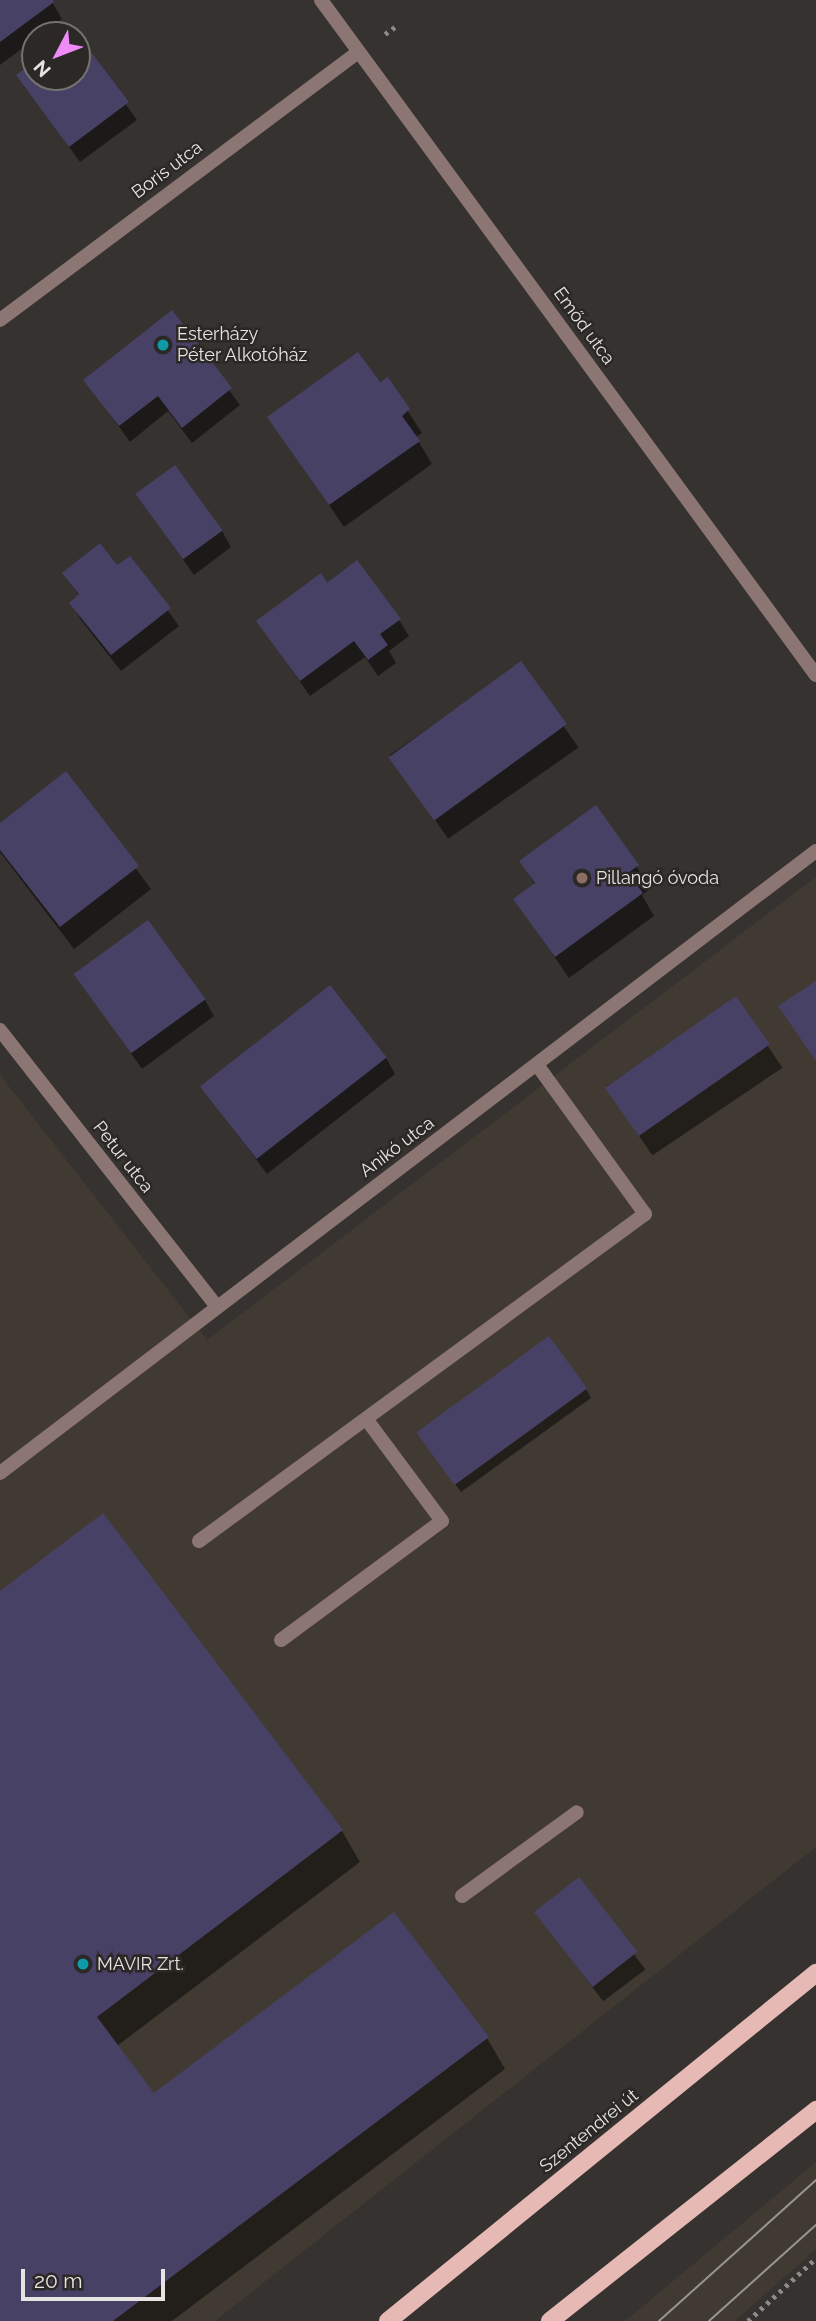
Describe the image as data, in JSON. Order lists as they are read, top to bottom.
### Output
{
  "streets": {
    "main road": ["Szentendrei út"],
    "street": [
      "Boris utca",
      "Emőd utca",
      "Anikó utca",
      "Petur utca"
    ]
  },
  "crossings": [
    ["Boris utca", "Emőd utca"],
    ["Anikó utca", "Petur utca"]
  ],
  "places": ["Esterházy Péter Alkotóház", "Pillangó óvoda", "MAVIR Zrt."],
  "scale_bar": "20 m",
  "north": "bottom left"
}
